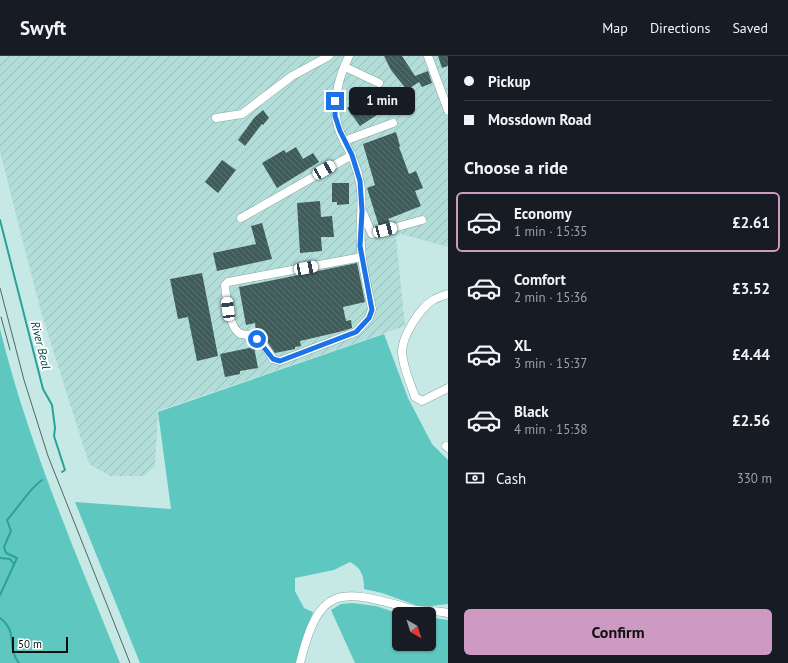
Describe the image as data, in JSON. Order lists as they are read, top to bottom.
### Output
{
  "water": ["River Beal"],
  "scale_bar": "50 m",
  "north": "bottom right",
  "page": {
    "header": "Swyft",
    "nav": ["Map", "Directions", "Saved"],
    "banner": ["Pickup", "Mossdown Road"],
    "bubble": "1 min",
    "heading": "Choose a ride",
    "list": [
      {
        "name": "Economy",
        "note": "1 min · 15:35",
        "value": "£2.61"
      },
      {
        "name": "Comfort",
        "note": "2 min · 15:36",
        "value": "£3.52"
      },
      {
        "name": "XL",
        "note": "3 min · 15:37",
        "value": "£4.44"
      },
      {
        "name": "Black",
        "note": "4 min · 15:38",
        "value": "£2.56"
      }
    ],
    "pay": ["Cash", "330 m"],
    "buttons": "Confirm",
    "scale": "50 m"
  }
}
